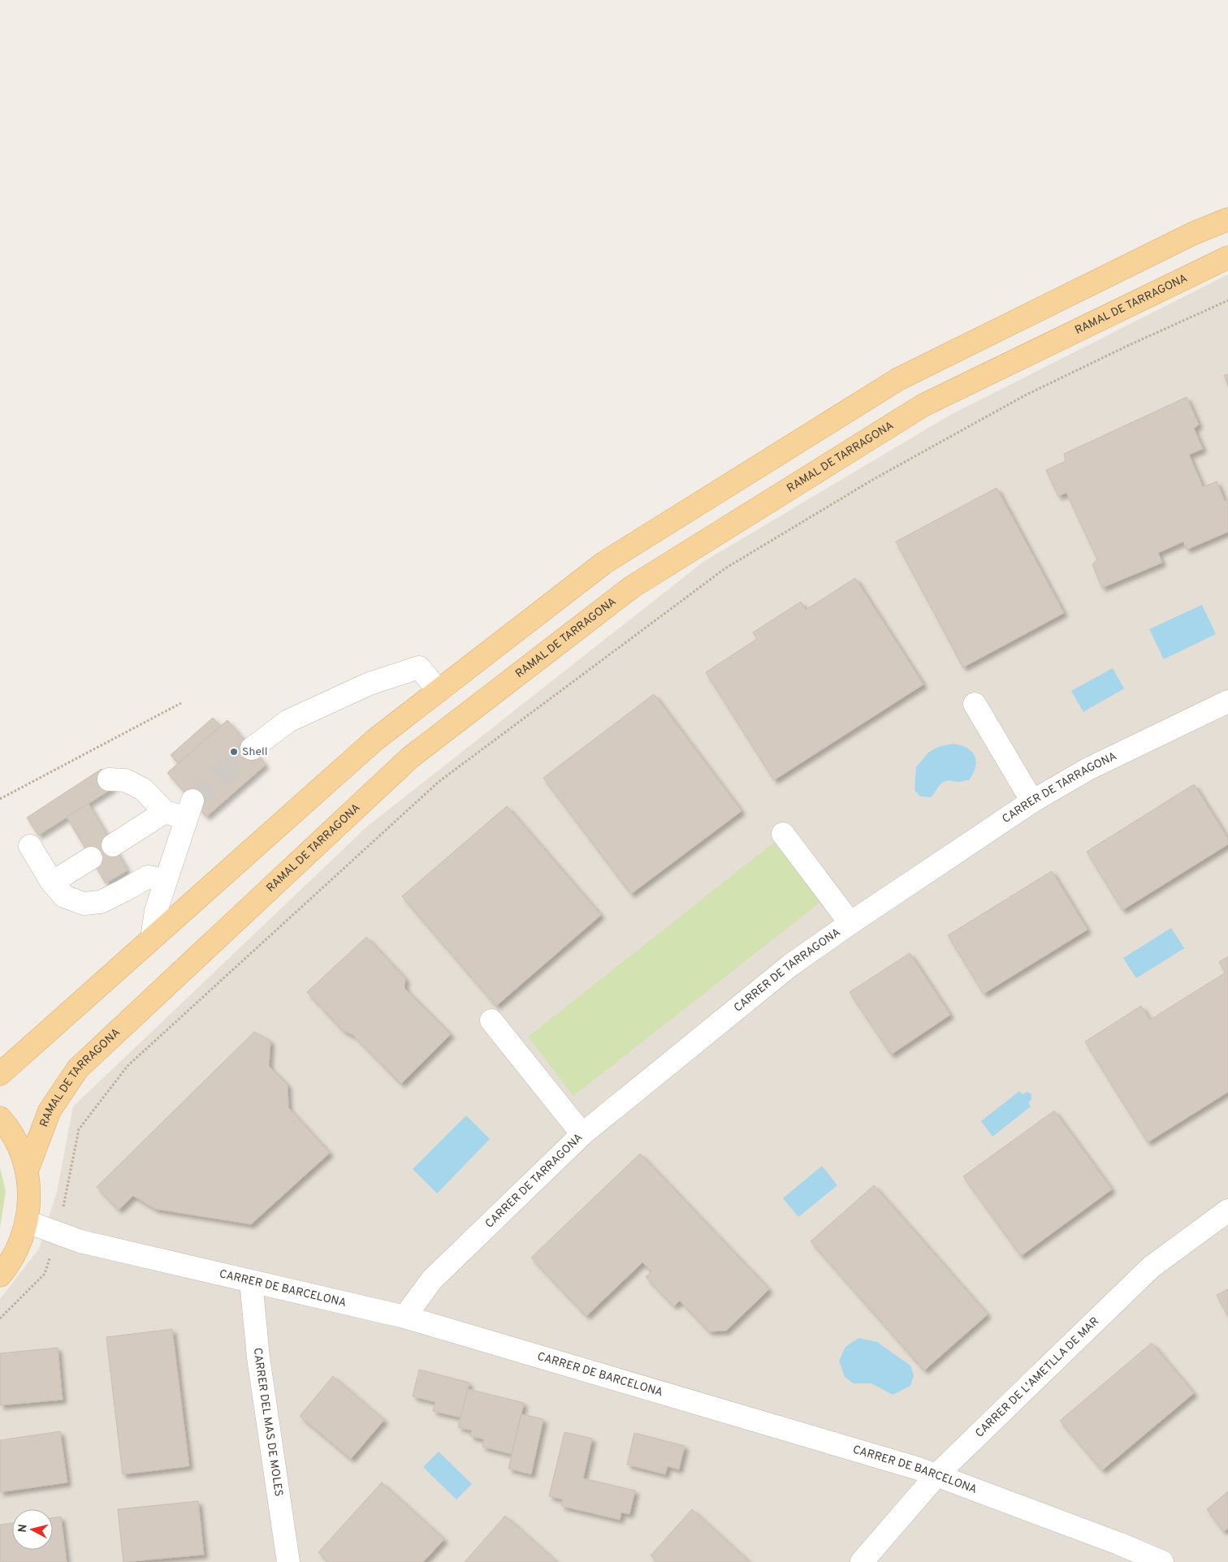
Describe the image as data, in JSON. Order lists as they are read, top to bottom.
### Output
{
  "streets": {
    "main road": ["RAMAL DE TARRAGONA"],
    "street": [
      "CARRER DE TARRAGONA",
      "CARRER DE BARCELONA",
      "CARRER DE L'AMETLLA DE MAR",
      "CARRER DEL MAS DE MOLES"
    ]
  },
  "crossings": [
    ["CARRER DE TARRAGONA", "CARRER DE BARCELONA"],
    ["CARRER DE BARCELONA", "CARRER DE L'AMETLLA DE MAR"],
    ["CARRER DE BARCELONA", "CARRER DEL MAS DE MOLES"]
  ],
  "places": ["Shell"],
  "north": "left"
}
